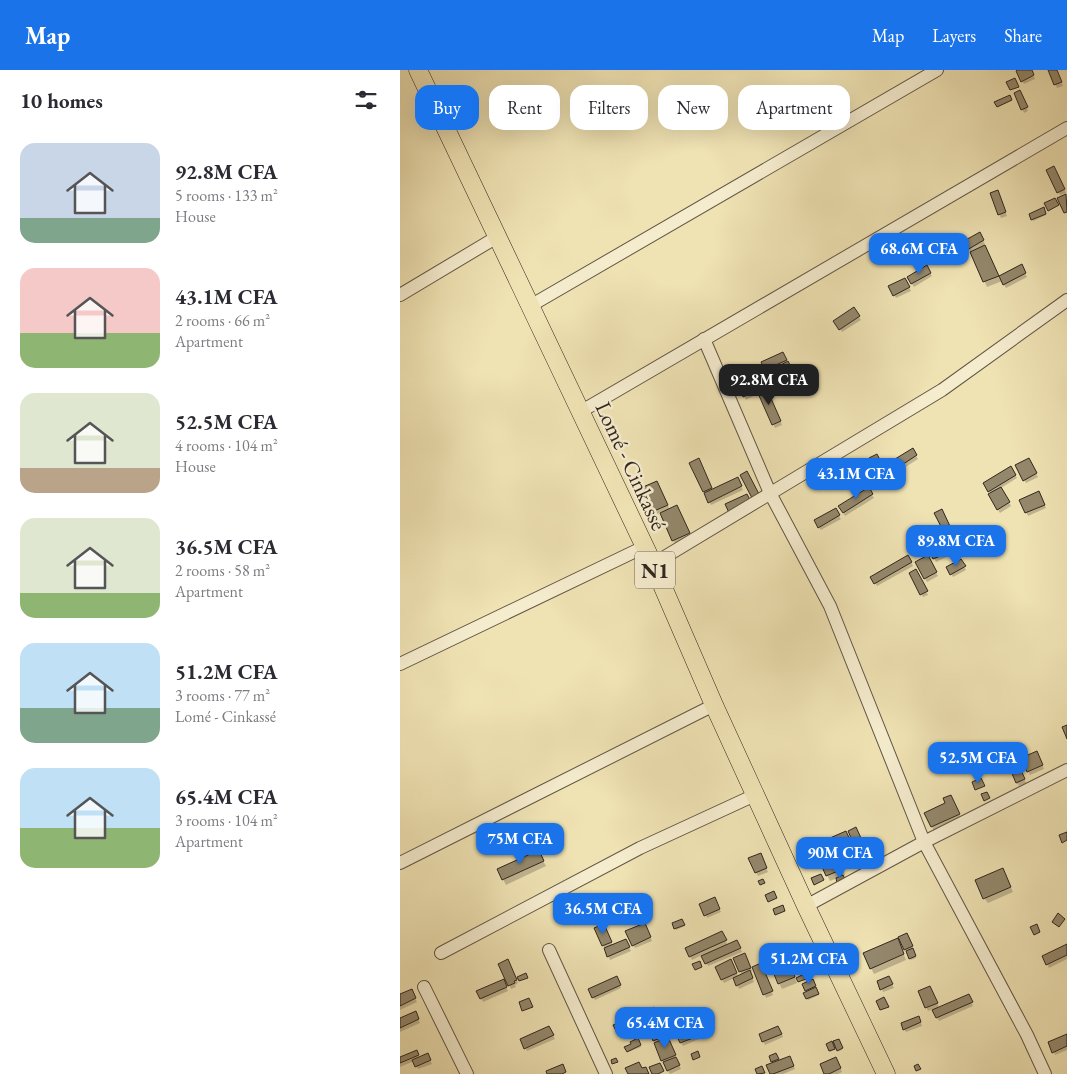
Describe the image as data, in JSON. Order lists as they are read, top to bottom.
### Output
{
  "streets": {
    "highway": ["Lomé - Cinkassé", "N1"]
  },
  "page": {
    "header": "Map",
    "nav": ["Map", "Layers", "Share"],
    "heading": "10 homes",
    "chip": [
      "Buy",
      "Rent",
      "Filters",
      "New",
      "Apartment"
    ],
    "list": [
      {
        "name": "92.8M CFA",
        "note": "5 rooms · 133 m² · House"
      },
      {
        "name": "43.1M CFA",
        "note": "2 rooms · 66 m² · Apartment"
      },
      {
        "name": "52.5M CFA",
        "note": "4 rooms · 104 m² · House"
      },
      {
        "name": "36.5M CFA",
        "note": "2 rooms · 58 m² · Apartment"
      },
      {
        "name": "51.2M CFA",
        "note": "3 rooms · 77 m² · Lomé - Cinkassé"
      },
      {
        "name": "65.4M CFA",
        "note": "3 rooms · 104 m² · Apartment"
      }
    ],
    "price": [
      "68.6M CFA",
      "92.8M CFA",
      "43.1M CFA",
      "89.8M CFA",
      "52.5M CFA",
      "75M CFA",
      "90M CFA",
      "36.5M CFA",
      "51.2M CFA",
      "65.4M CFA"
    ]
  }
}
